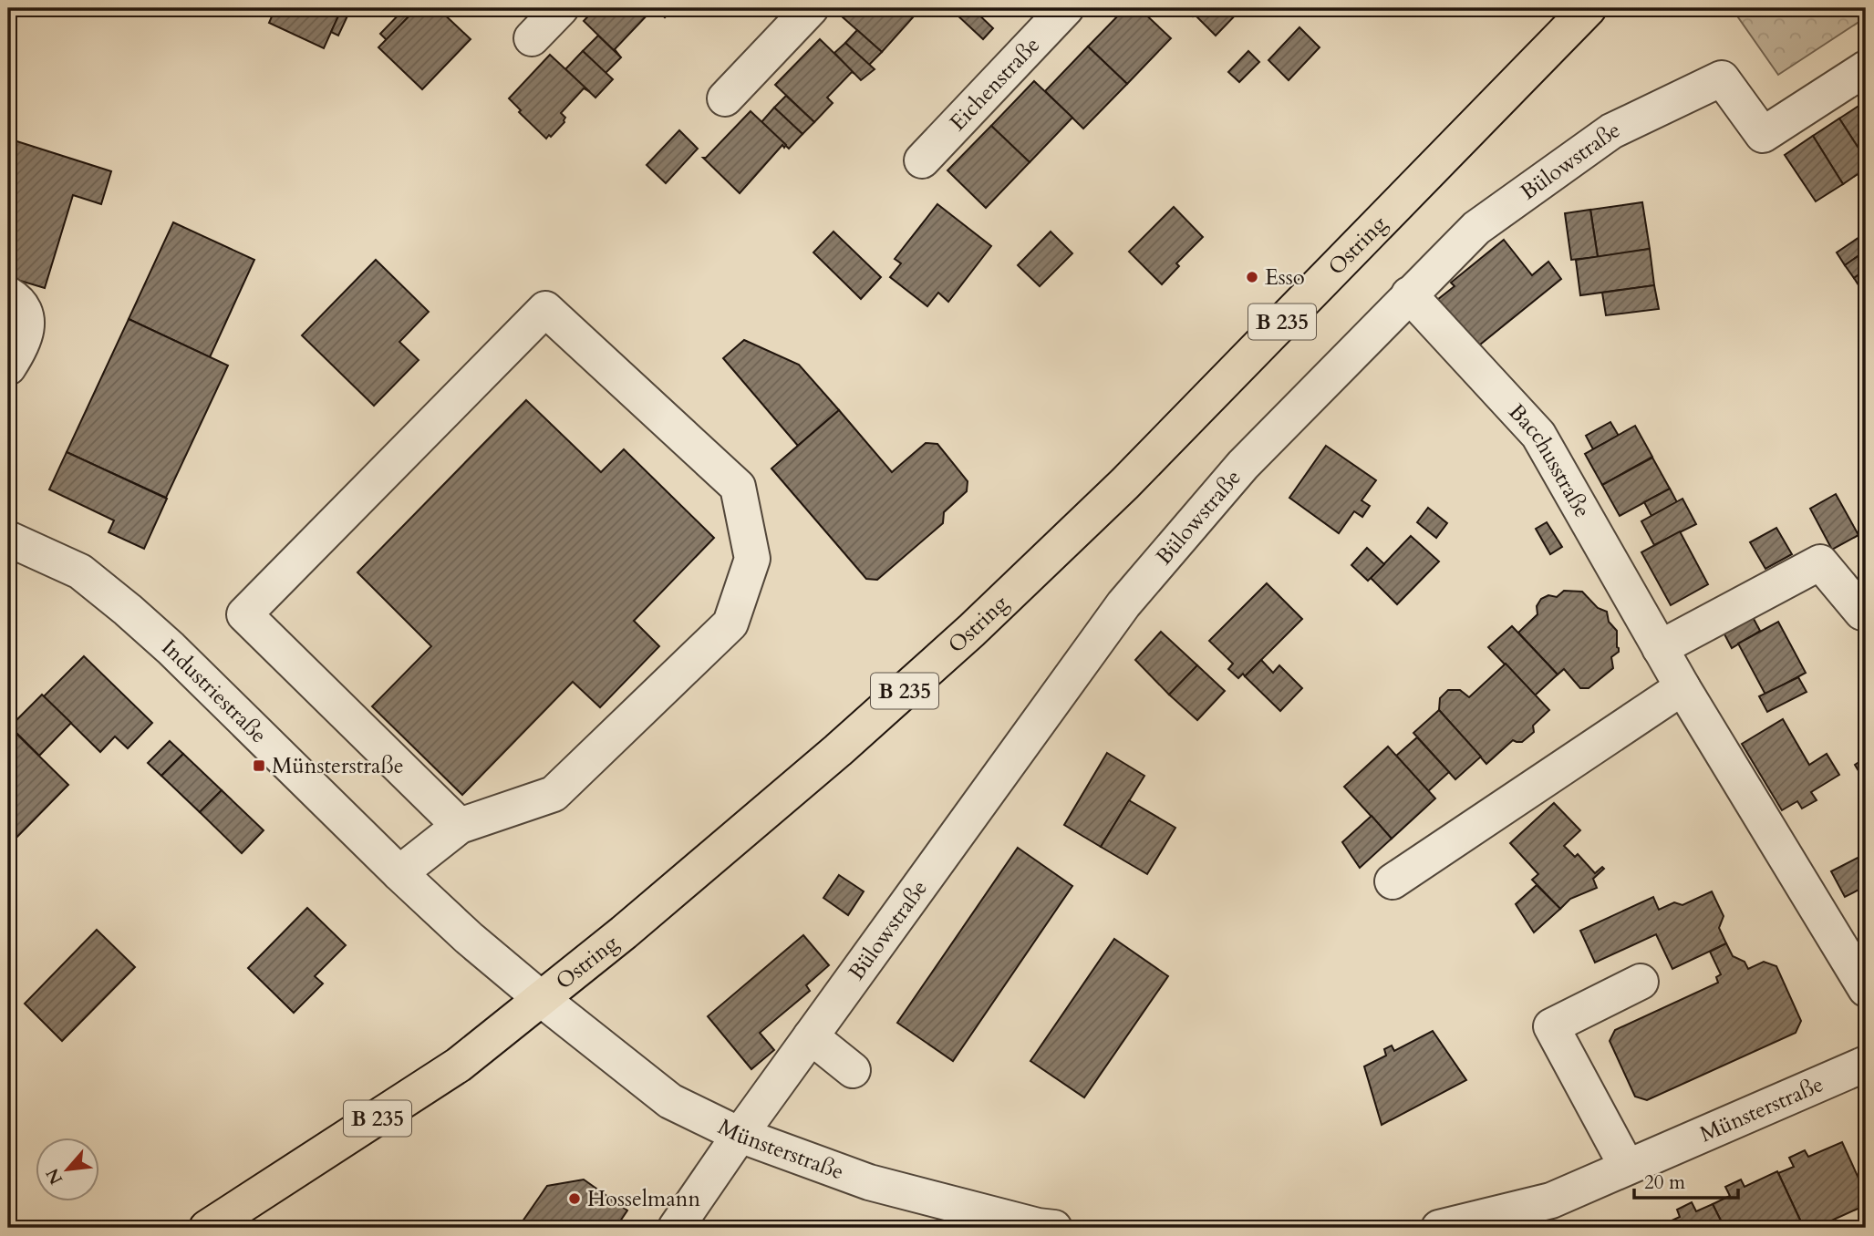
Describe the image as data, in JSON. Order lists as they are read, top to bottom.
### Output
{
  "streets": {
    "main road": ["Ostring", "B 235"],
    "street": [
      "Eichenstraße",
      "Bülowstraße",
      "Bacchusstraße",
      "Industriestraße",
      "Münsterstraße"
    ]
  },
  "crossings": [
    ["Bülowstraße", "Bacchusstraße"],
    ["Bülowstraße", "Münsterstraße"],
    ["Ostring", "Industriestraße"],
    ["Ostring", "Münsterstraße"],
    ["Industriestraße", "Münsterstraße"]
  ],
  "places": {
    "other": ["Esso", "Hosselmann"],
    "transit": ["Münsterstraße"]
  },
  "scale_bar": "20 m",
  "north": "bottom left"
}
